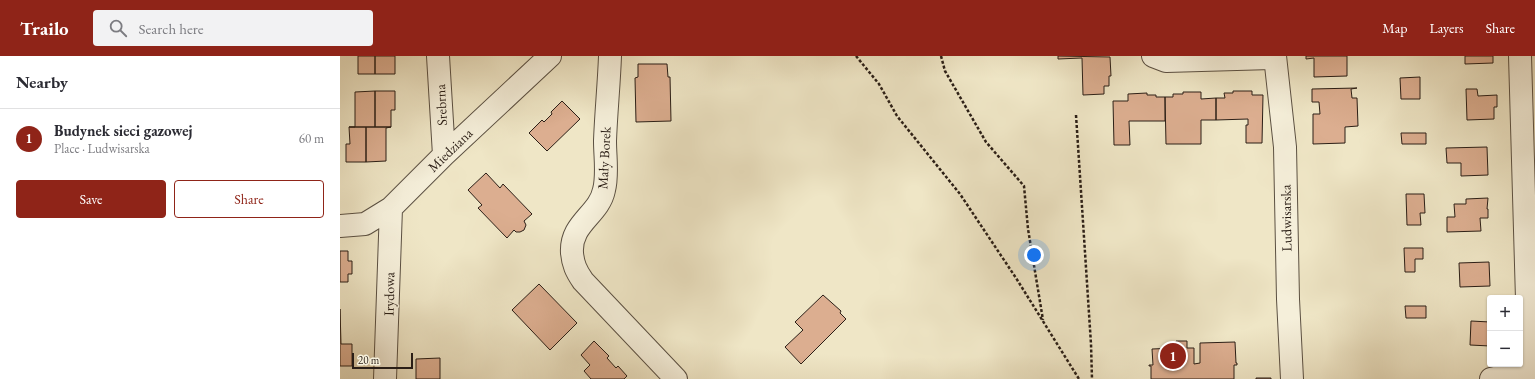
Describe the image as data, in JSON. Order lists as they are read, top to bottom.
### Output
{
  "streets": {
    "street": [
      "Srebrna",
      "Miedziana",
      "Mały Borek",
      "Ludwisarska",
      "Irydowa"
    ]
  },
  "crossings": [
    ["Srebrna", "Miedziana"],
    ["Miedziana", "Irydowa"]
  ],
  "scale_bar": "20 m",
  "page": {
    "header": "Trailo",
    "search": "Search here",
    "nav": ["Map", "Layers", "Share"],
    "heading": "Nearby",
    "list": [
      {
        "mark": "1",
        "name": "Budynek sieci gazowej",
        "note": "Place · Ludwisarska",
        "value": "60 m"
      }
    ],
    "buttons": ["Save", "Share"],
    "map_buttons": ["+", "−"],
    "pins": "1",
    "scale": "20 m"
  }
}
